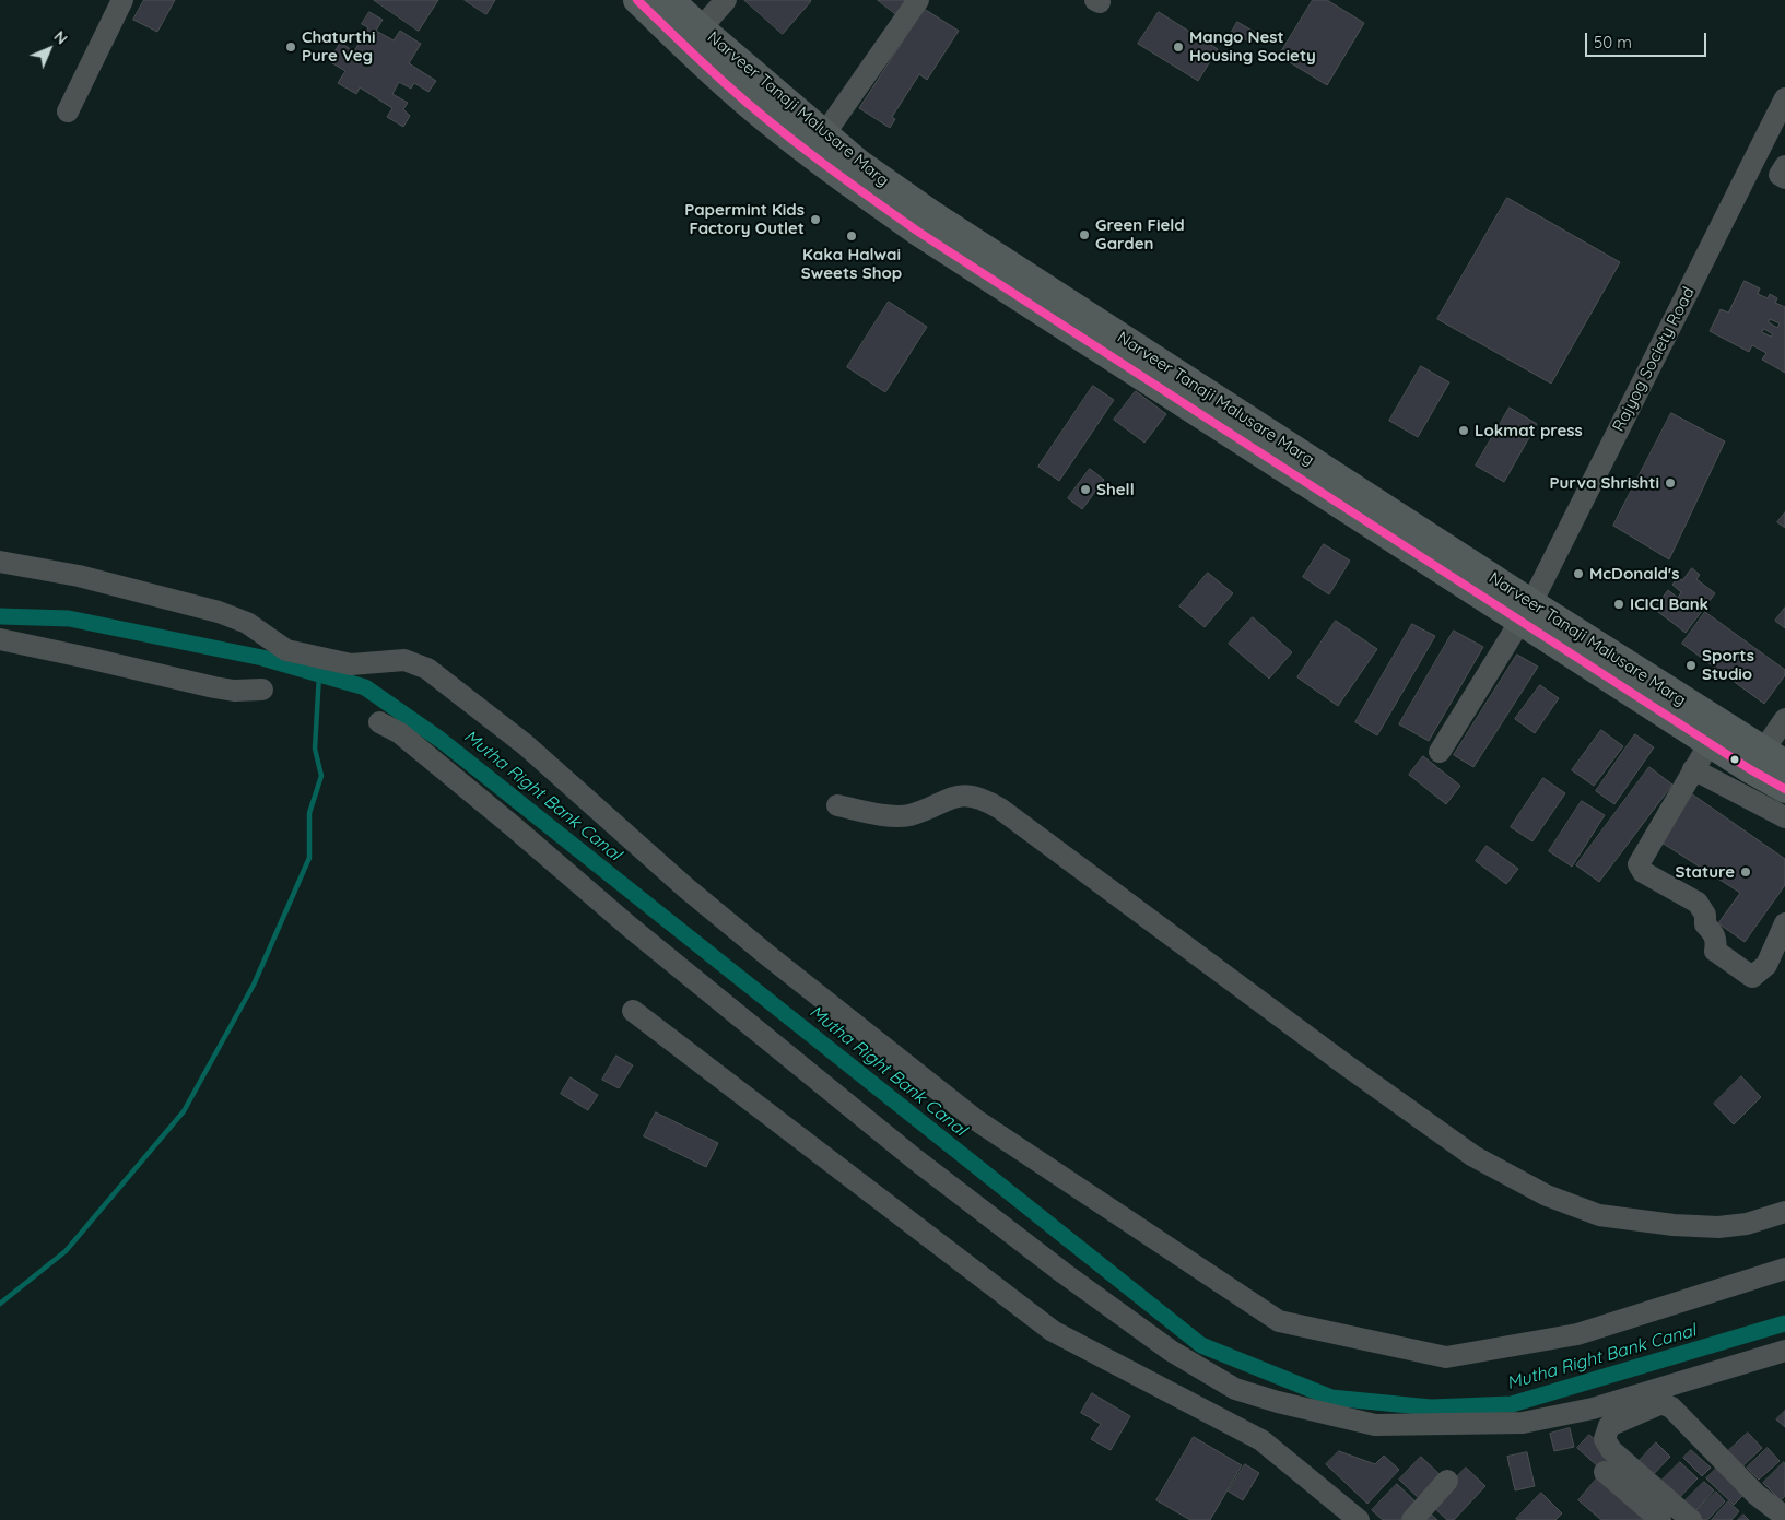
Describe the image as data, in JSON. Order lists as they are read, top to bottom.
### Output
{
  "streets": {
    "main road": ["Narveer Tanaji Malusare Marg"],
    "street": ["Rajyog Society Road"]
  },
  "crossings": [
    ["Narveer Tanaji Malusare Marg", "Rajyog Society Road"]
  ],
  "water": ["Mutha Right Bank Canal"],
  "places": [
    "Chaturthi Pure Veg",
    "Mango Nest Housing Society",
    "Papermint Kids Factory Outlet",
    "Green Field Garden",
    "Kaka Halwai Sweets Shop",
    "Lokmat press",
    "Purva Shrishti",
    "Shell",
    "McDonald's",
    "ICICI Bank",
    "Sports Studio",
    "Stature"
  ],
  "scale_bar": "50 m",
  "north": "top right"
}
